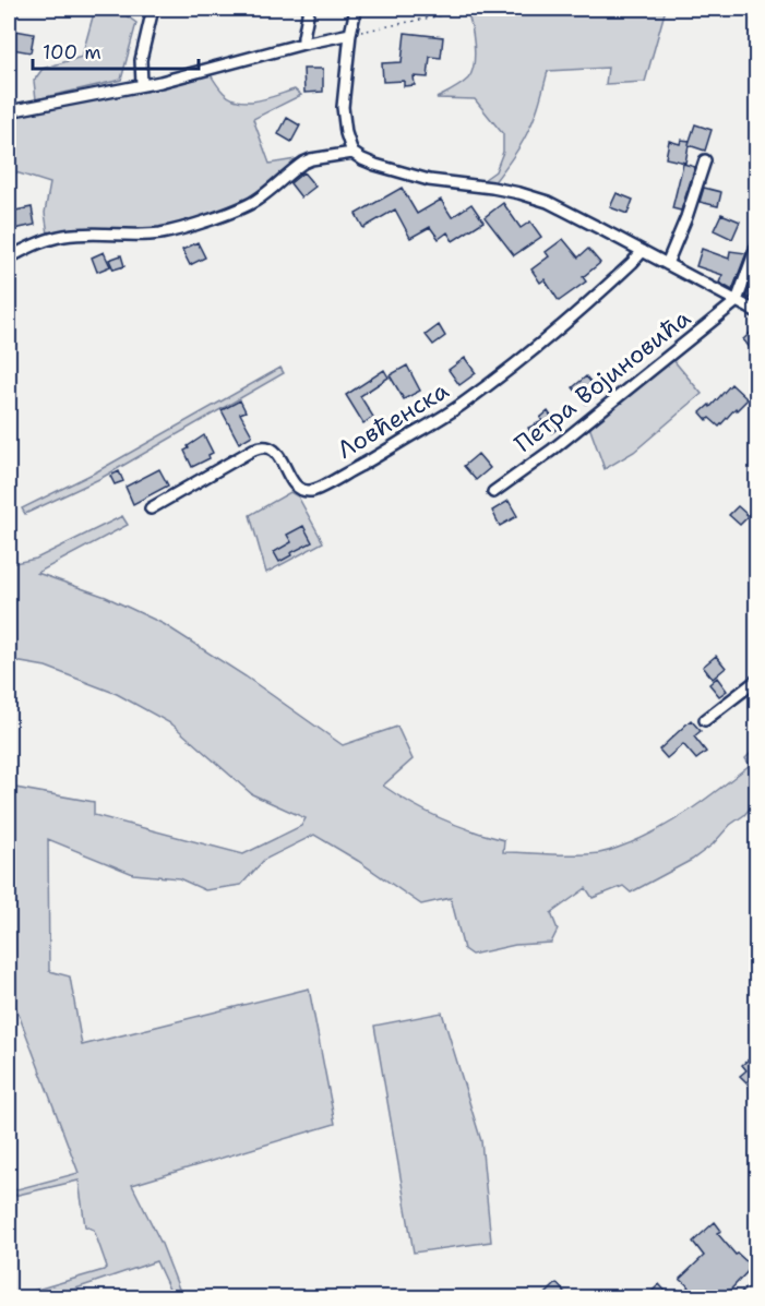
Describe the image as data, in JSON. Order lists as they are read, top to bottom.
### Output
{
  "streets": {
    "street": ["Петра Војиновића", "Ловћенска"]
  },
  "crossings": [
    ["Петра Војиновића", "Ловћенска"]
  ],
  "scale_bar": "100 m"
}
